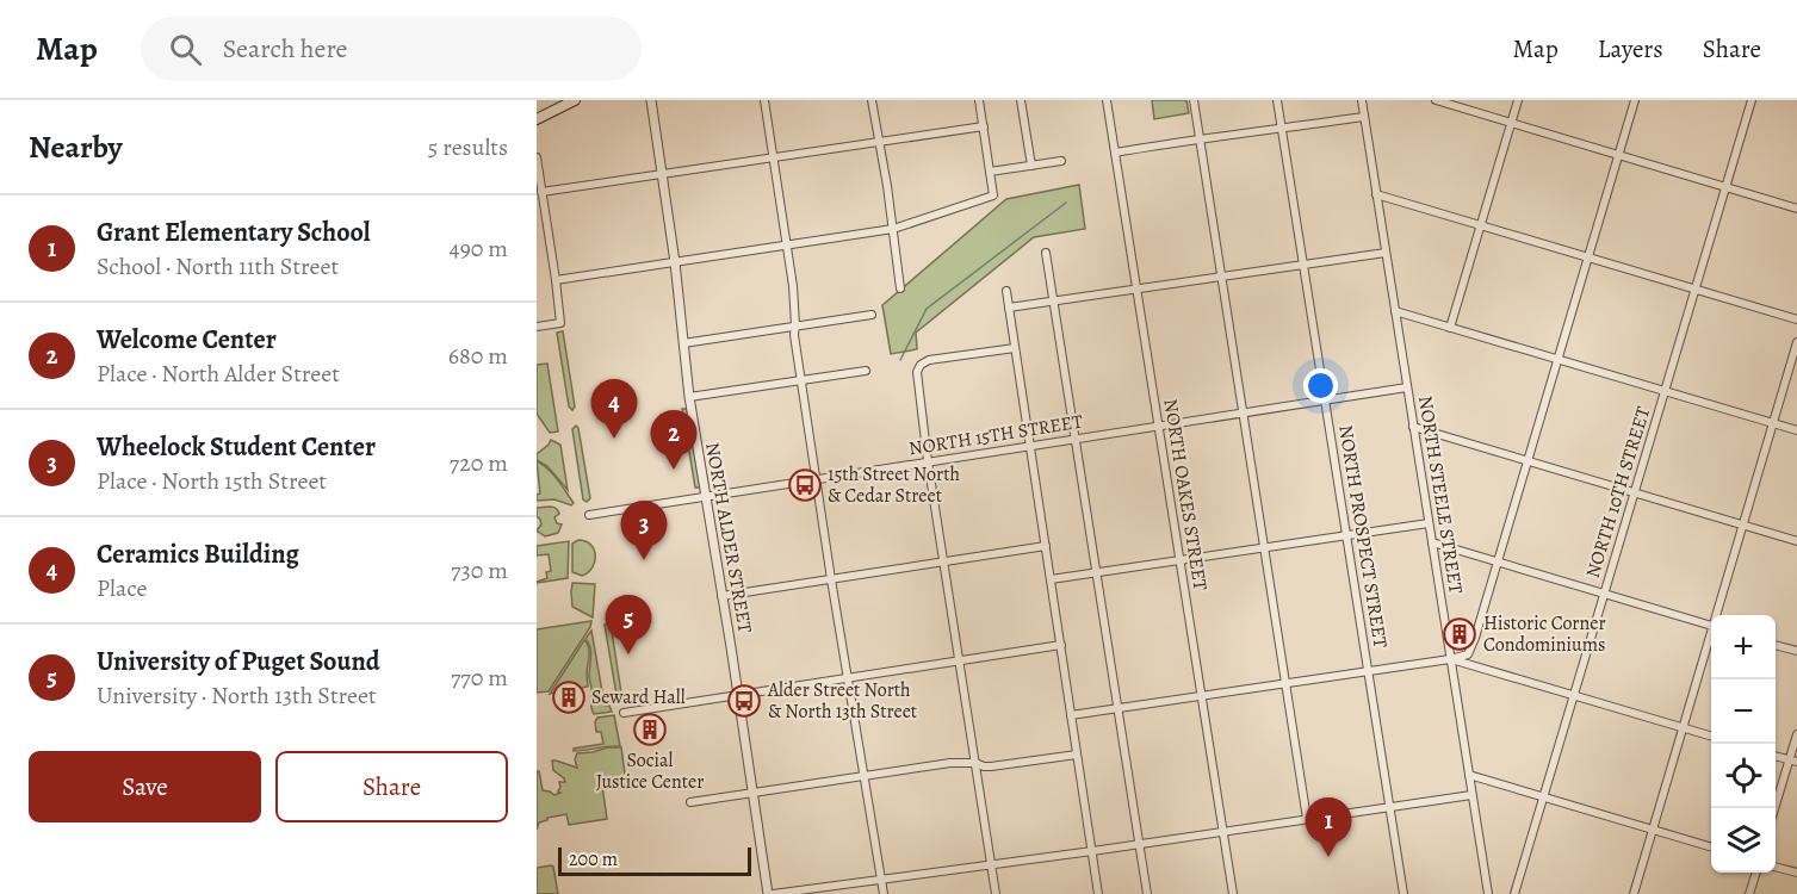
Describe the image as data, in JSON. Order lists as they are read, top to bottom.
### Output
{
  "streets": {
    "street": [
      "NORTH 15TH STREET",
      "NORTH 10TH STREET",
      "NORTH OAKES STREET",
      "NORTH STEELE STREET",
      "NORTH PROSPECT STREET",
      "NORTH ALDER STREET"
    ]
  },
  "crossings": [
    ["NORTH 15TH STREET", "NORTH OAKES STREET"],
    ["NORTH 15TH STREET", "NORTH STEELE STREET"],
    ["NORTH 15TH STREET", "NORTH PROSPECT STREET"],
    ["NORTH 15TH STREET", "NORTH ALDER STREET"]
  ],
  "places": {
    "bus stop": ["15th Street North & Cedar Street", "Alder Street North & North 13th Street"],
    "building": ["Historic Corner Condominiums", "Seward Hall", "Social Justice Center"]
  },
  "scale_bar": "200 m",
  "page": {
    "header": "Map",
    "search": "Search here",
    "nav": ["Map", "Layers", "Share"],
    "heading": ["Nearby", "5 results"],
    "list": [
      {
        "mark": "1",
        "name": "Grant Elementary School",
        "note": "School · North 11th Street",
        "value": "490 m"
      },
      {
        "mark": "2",
        "name": "Welcome Center",
        "note": "Place · North Alder Street",
        "value": "680 m"
      },
      {
        "mark": "3",
        "name": "Wheelock Student Center",
        "note": "Place · North 15th Street",
        "value": "720 m"
      },
      {
        "mark": "4",
        "name": "Ceramics Building",
        "note": "Place",
        "value": "730 m"
      },
      {
        "mark": "5",
        "name": "University of Puget Sound",
        "note": "University · North 13th Street",
        "value": "770 m"
      }
    ],
    "pins": [
      "4",
      "2",
      "3",
      "5",
      "1"
    ],
    "map_buttons": ["+", "−"],
    "buttons": ["Save", "Share"],
    "scale": "200 m"
  }
}
